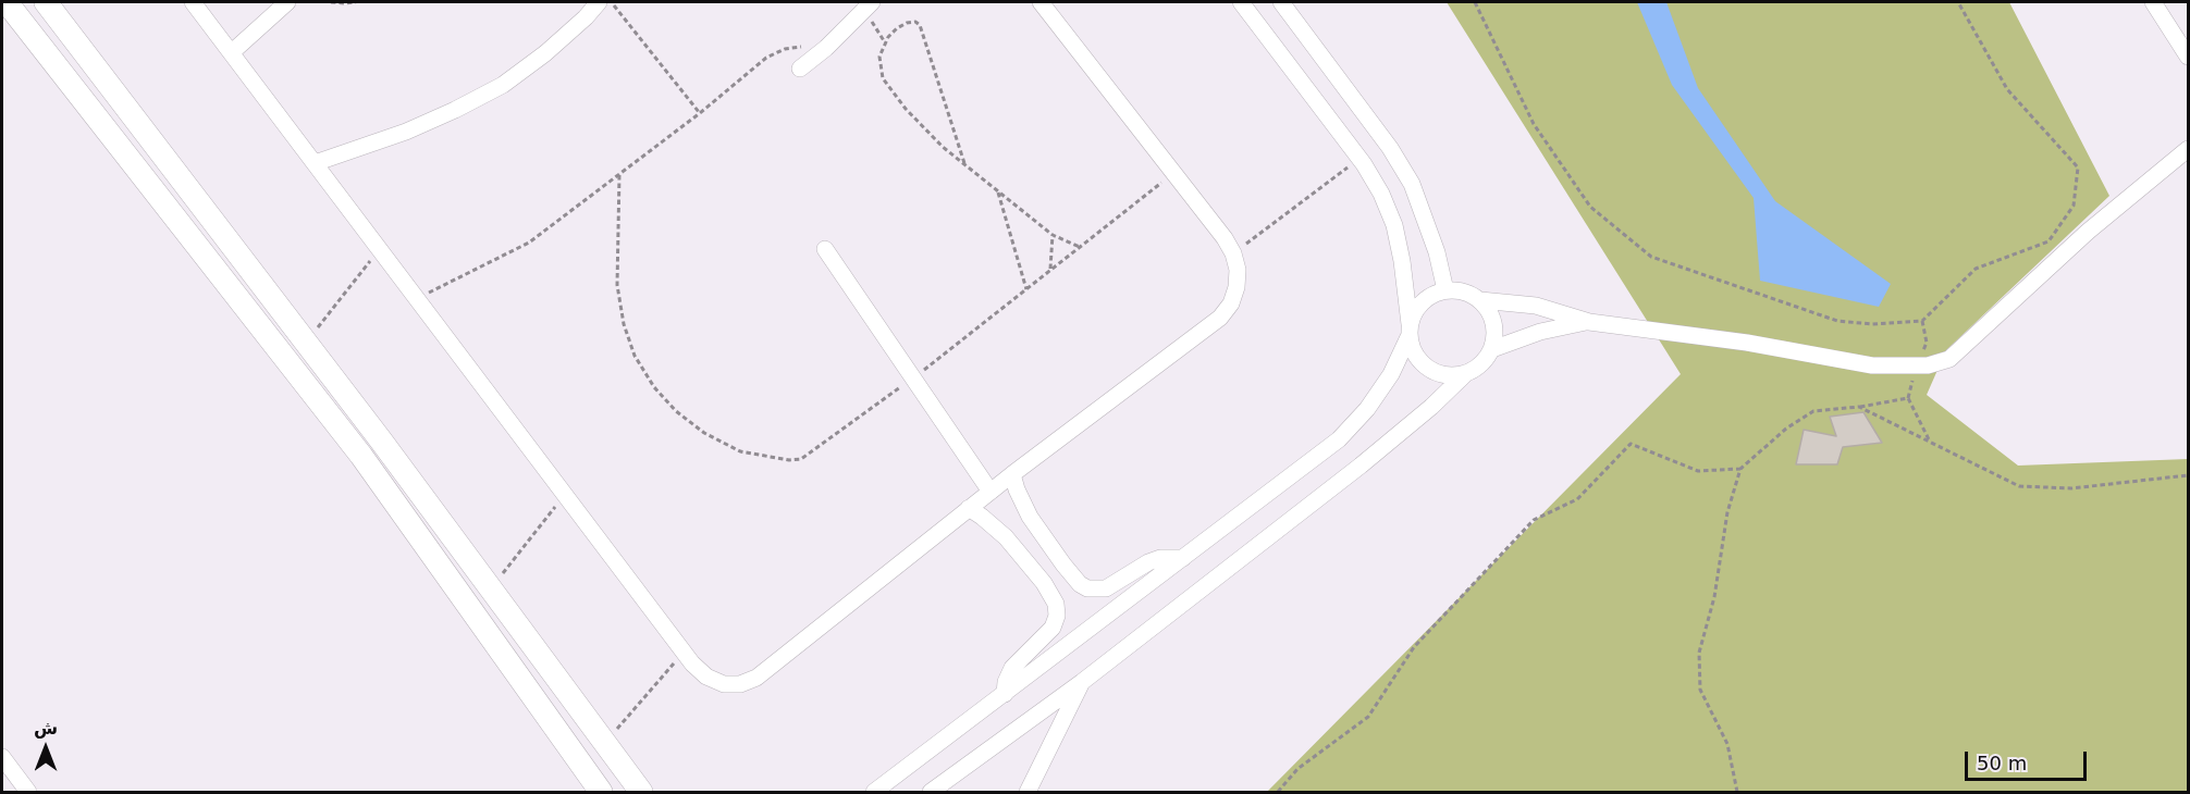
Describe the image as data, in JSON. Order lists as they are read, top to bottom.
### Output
{
  "scale_bar": "50 m",
  "north": "top"
}
